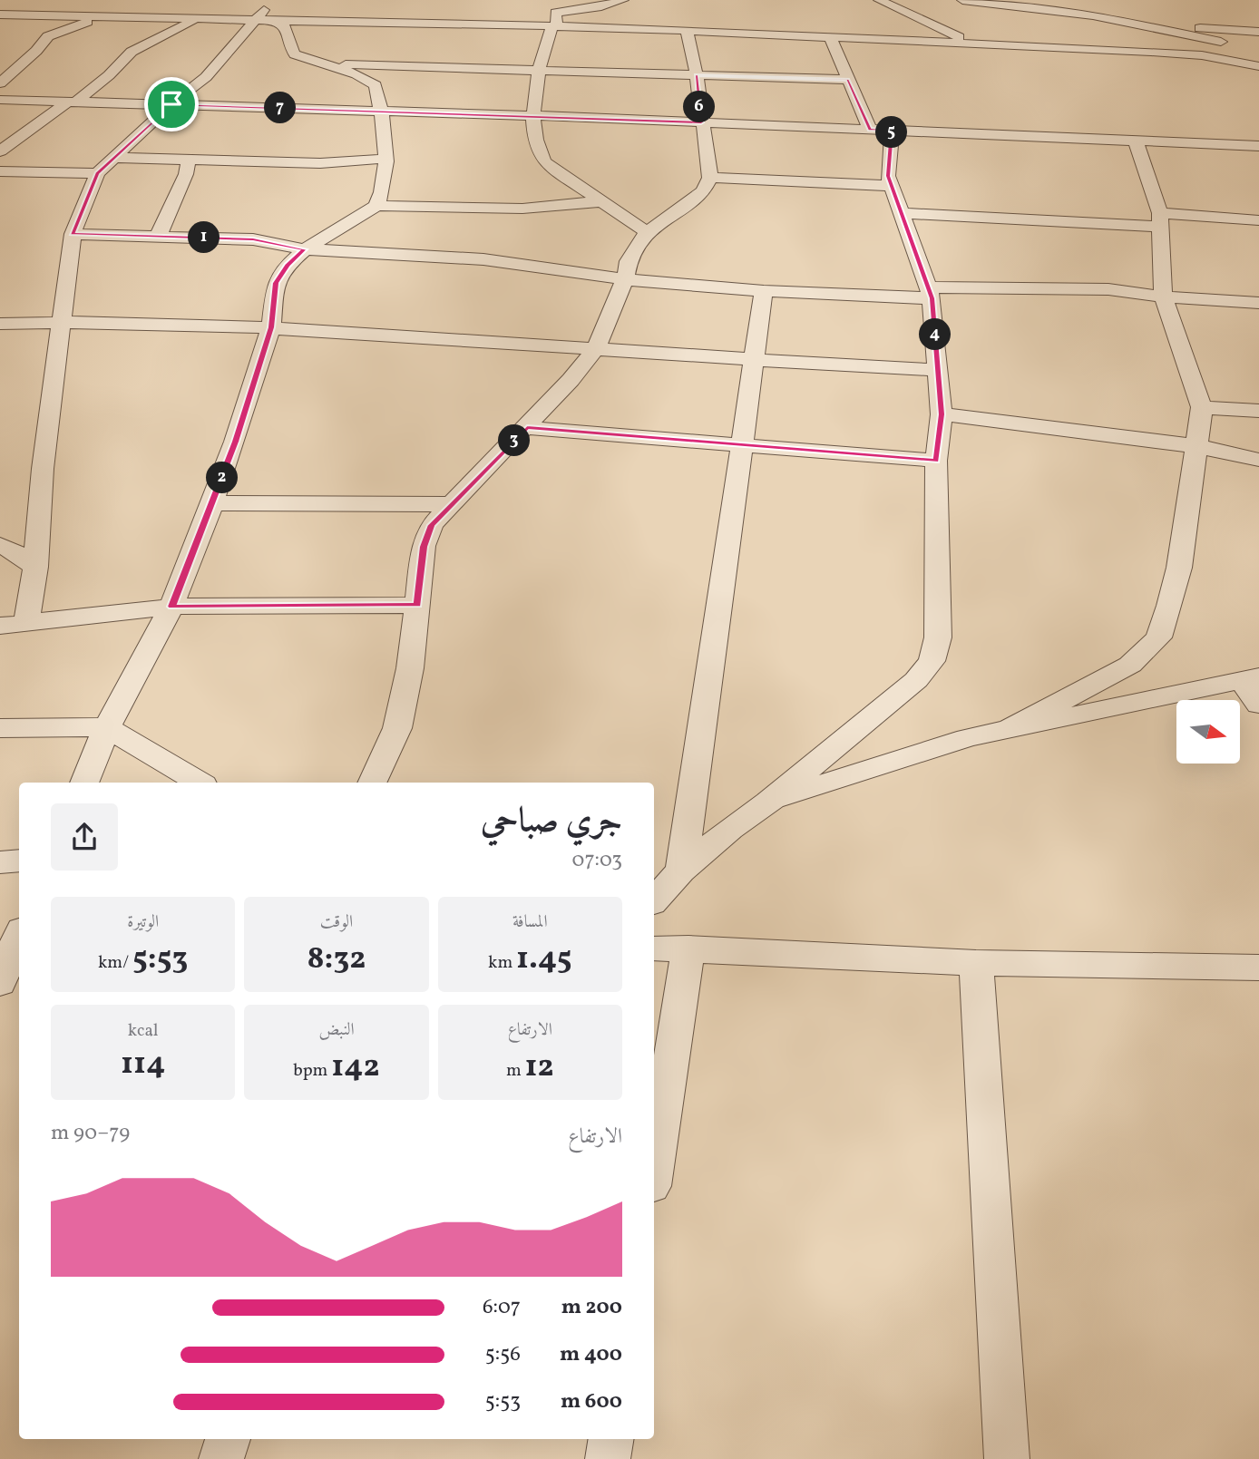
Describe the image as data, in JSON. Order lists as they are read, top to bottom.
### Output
{
  "north": "right",
  "page": {
    "pins": [
      "6",
      "7",
      "5",
      "1",
      "4",
      "3",
      "2"
    ],
    "heading": ["جري صباحي", "07:03"],
    "stats": [
      ["المسافة", "1.45 km"],
      ["الوقت", "8:32"],
      ["الوتيرة", "5:53 /km"],
      ["الارتفاع", "12 m"],
      ["النبض", "142 bpm"],
      ["kcal", "114"]
    ],
    "chart": ["الارتفاع", "79–90 m"],
    "list": [
      {
        "name": "200 m",
        "note": "6:07"
      },
      {
        "name": "400 m",
        "note": "5:56"
      },
      {
        "name": "600 m",
        "note": "5:53"
      }
    ]
  }
}
